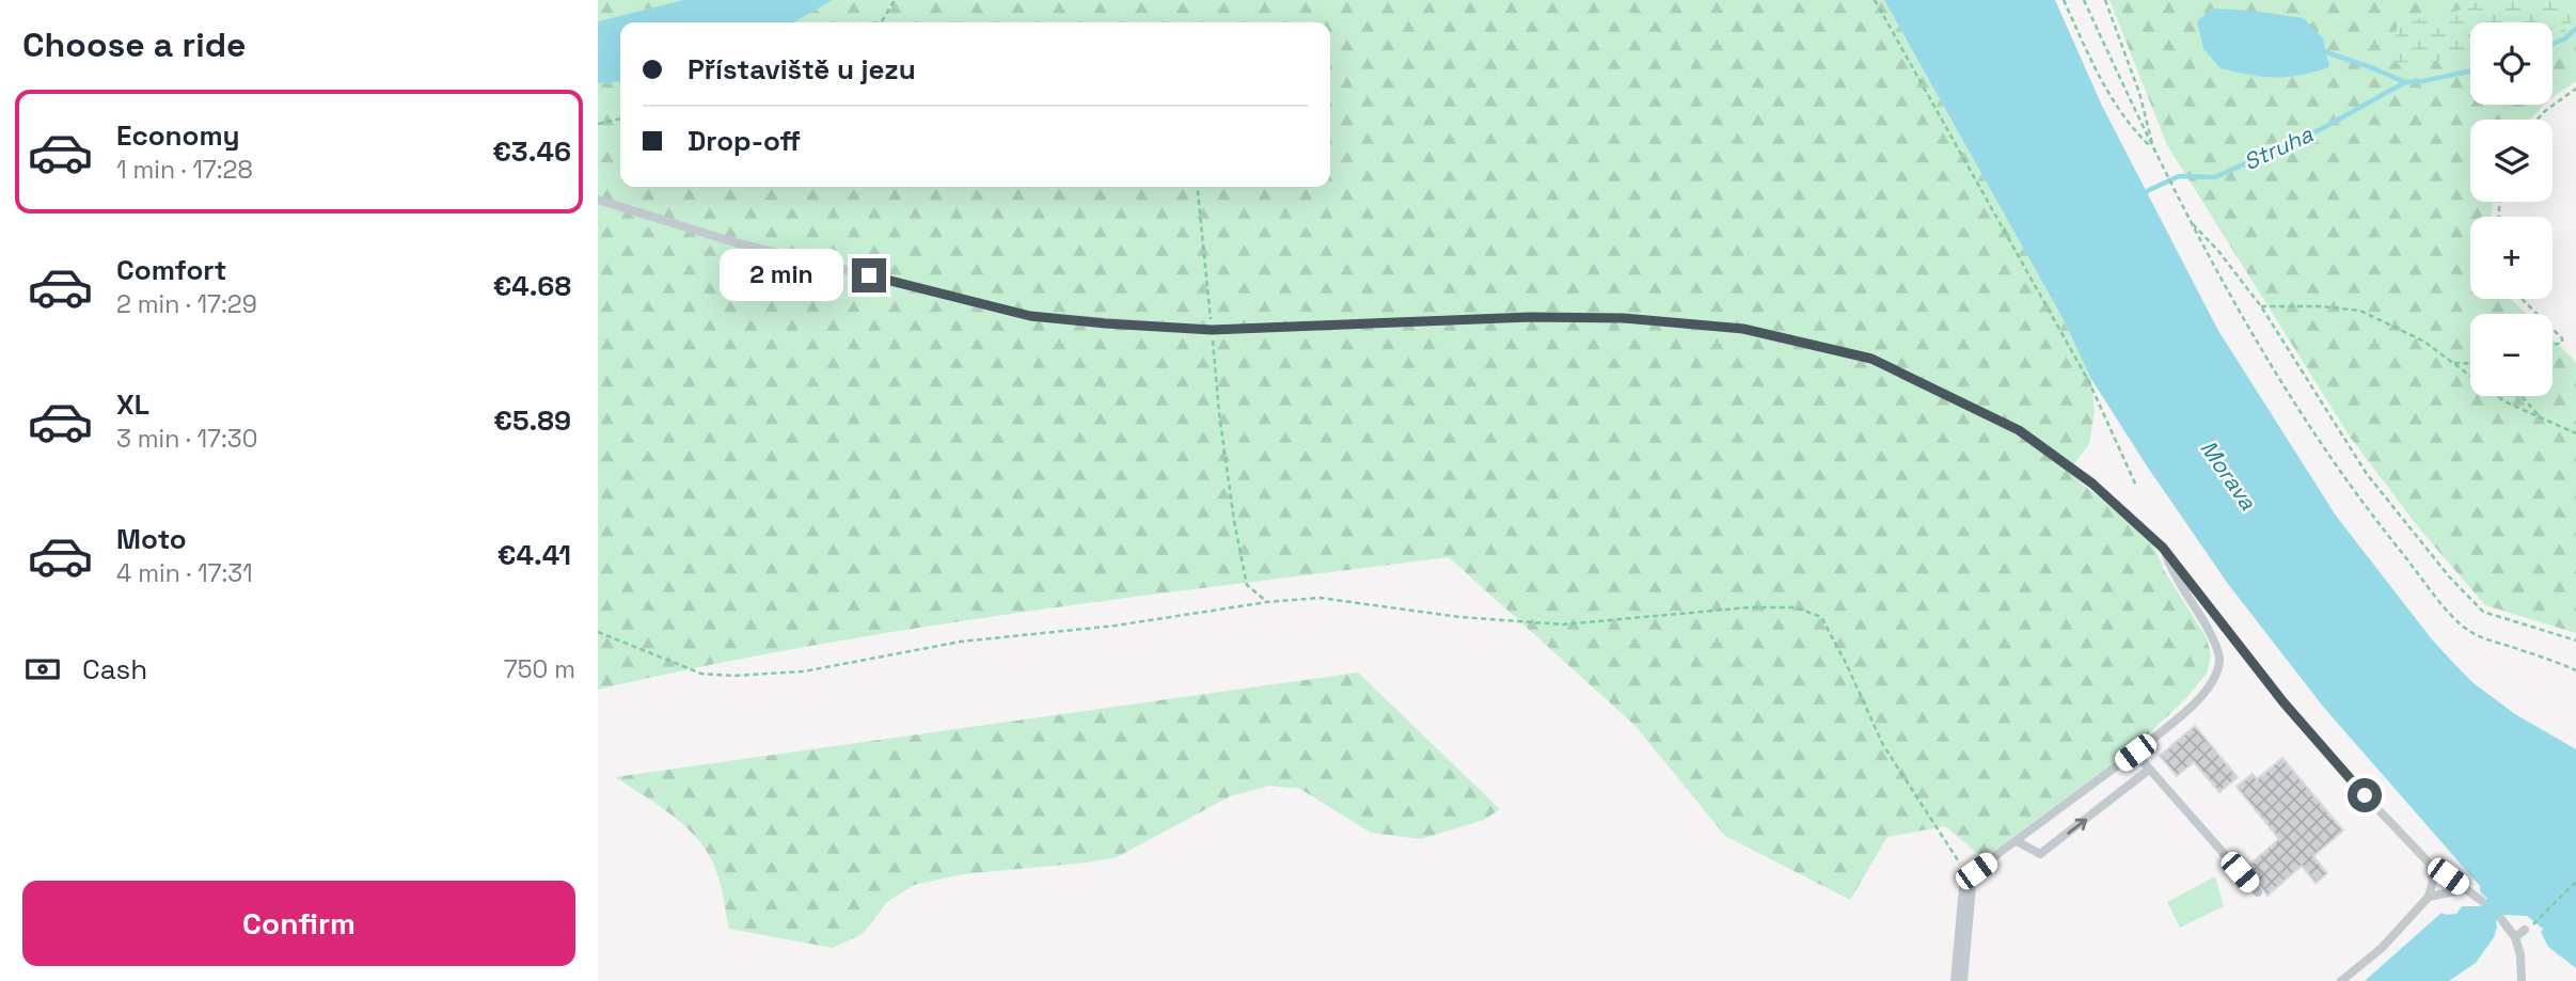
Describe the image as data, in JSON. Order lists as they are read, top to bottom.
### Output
{
  "water": ["Struha", "Morava"],
  "page": {
    "heading": "Choose a ride",
    "map_buttons": ["+", "−"],
    "banner": ["Přístaviště u jezu", "Drop-off"],
    "list": [
      {
        "name": "Economy",
        "note": "1 min · 17:28",
        "value": "€3.46"
      },
      {
        "name": "Comfort",
        "note": "2 min · 17:29",
        "value": "€4.68"
      },
      {
        "name": "XL",
        "note": "3 min · 17:30",
        "value": "€5.89"
      },
      {
        "name": "Moto",
        "note": "4 min · 17:31",
        "value": "€4.41"
      }
    ],
    "bubble": "2 min",
    "pay": ["Cash", "750 m"],
    "buttons": "Confirm"
  }
}
